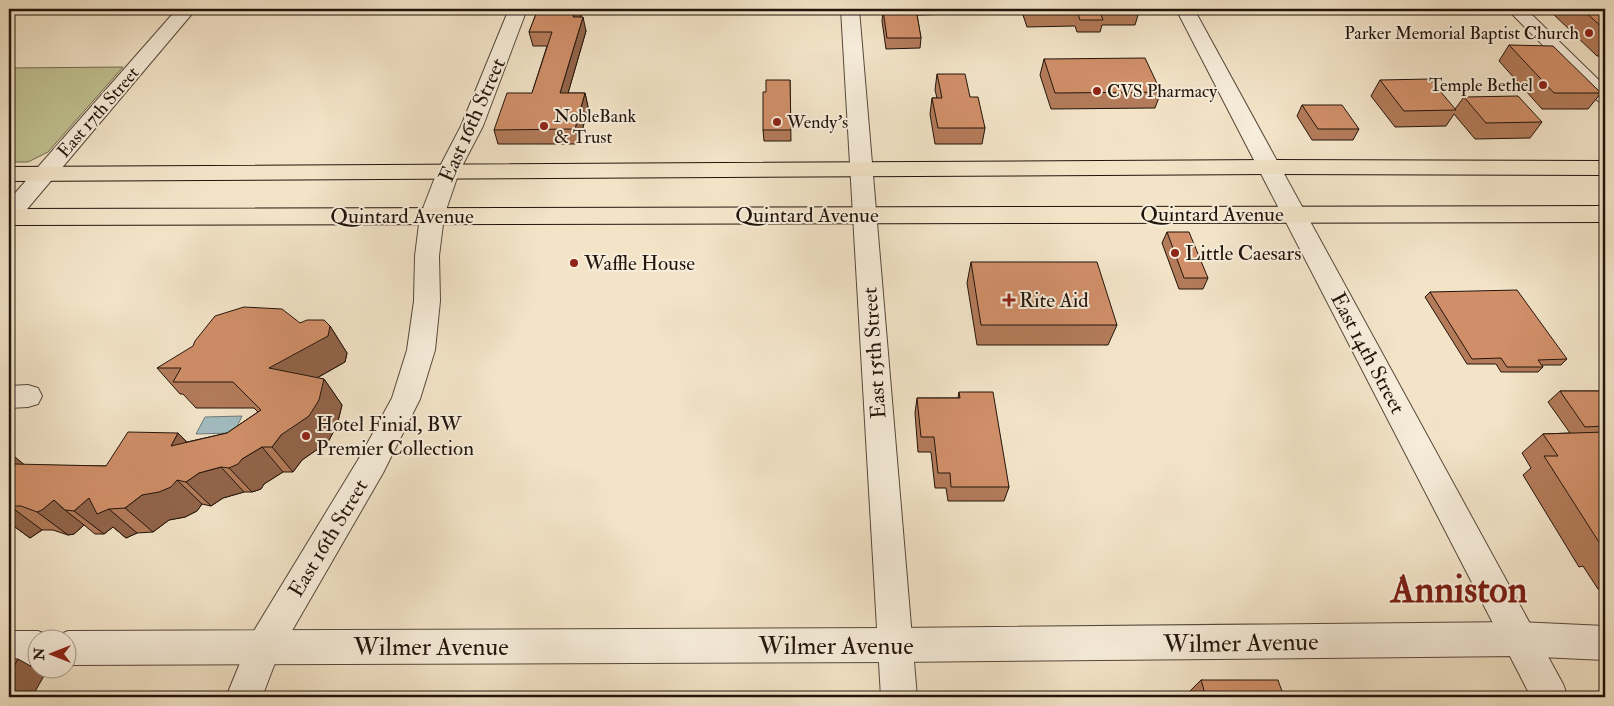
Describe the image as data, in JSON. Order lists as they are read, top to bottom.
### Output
{
  "streets": {
    "highway": ["Quintard Avenue"],
    "street": [
      "East 17th Street",
      "East 16th Street",
      "East 15th Street",
      "East 14th Street",
      "Wilmer Avenue"
    ]
  },
  "crossings": [
    ["East 17th Street", "Quintard Avenue"],
    ["East 16th Street", "Quintard Avenue"],
    ["East 16th Street", "Wilmer Avenue"],
    ["Quintard Avenue", "East 15th Street"],
    ["Quintard Avenue", "East 14th Street"],
    ["East 15th Street", "Wilmer Avenue"],
    ["East 14th Street", "Wilmer Avenue"]
  ],
  "districts": ["Anniston"],
  "places": {
    "other": [
      "Parker Memorial Baptist Church",
      "Temple Bethel",
      "CVS Pharmacy",
      "Wendy's",
      "NobleBank & Trust",
      "Little Caesars",
      "Waffle House",
      "Hotel Finial, BW Premier Collection"
    ],
    "health": ["Rite Aid"]
  },
  "north": "left"
}
